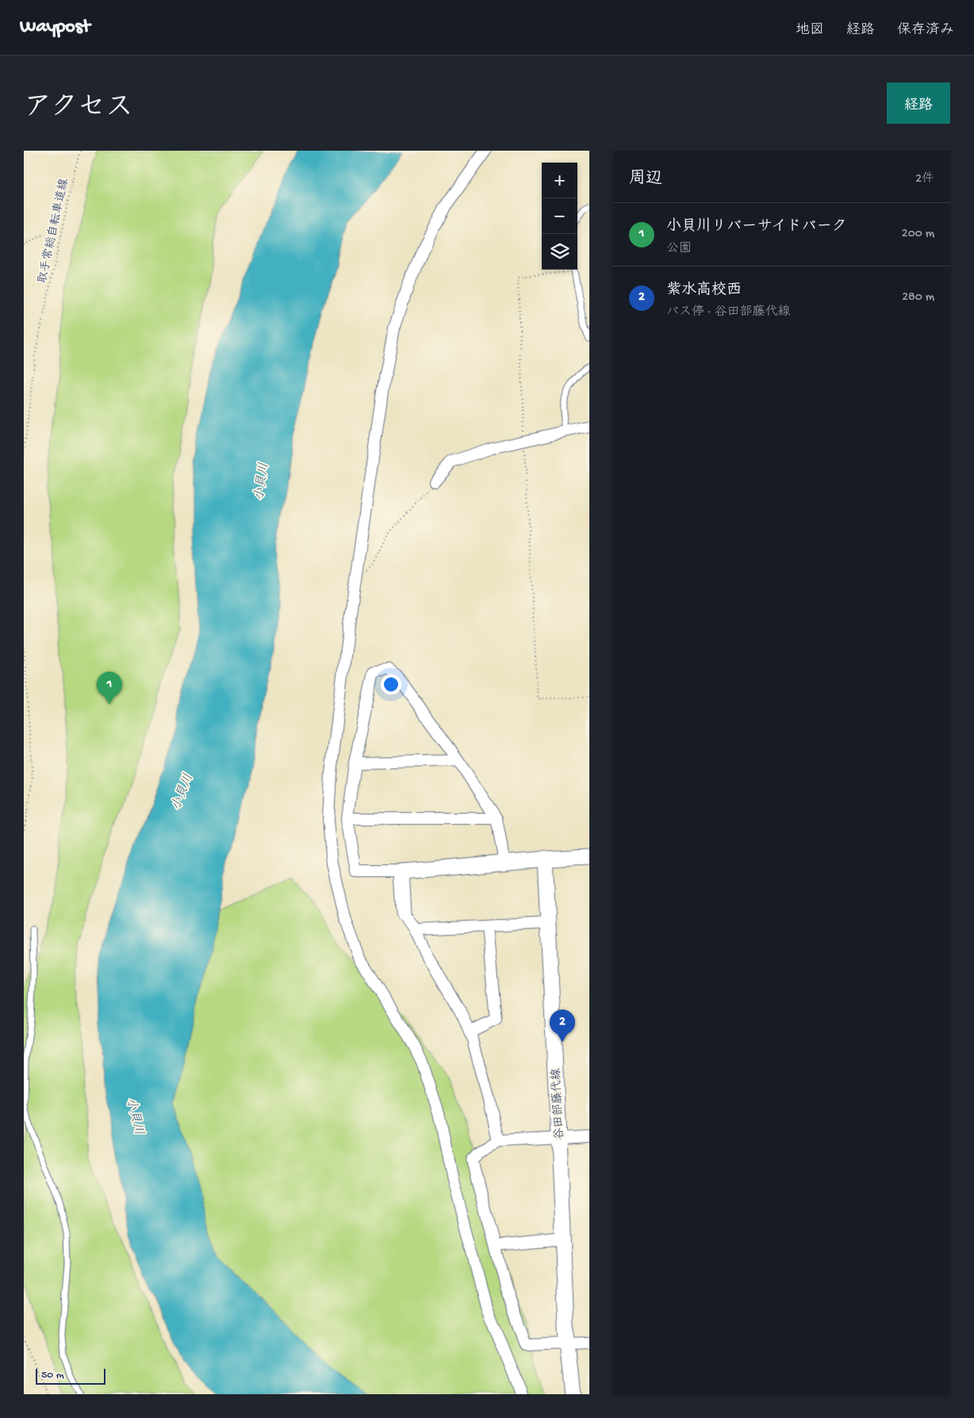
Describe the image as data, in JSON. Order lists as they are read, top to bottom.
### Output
{
  "streets": {
    "main road": ["谷田部藤代線"],
    "path": ["取手常総自転車道線"]
  },
  "water": ["小貝川"],
  "scale_bar": "50 m",
  "page": {
    "header": "Waypost",
    "nav": ["地図", "経路", "保存済み"],
    "title": "アクセス",
    "buttons": "経路",
    "heading": ["周辺", "2件"],
    "map_buttons": ["+", "−"],
    "list": [
      {
        "mark": "1",
        "name": "小貝川リバーサイドパーク",
        "note": "公園",
        "value": "200 m"
      },
      {
        "mark": "2",
        "name": "紫水高校西",
        "note": "バス停 · 谷田部藤代線",
        "value": "280 m"
      }
    ],
    "pins": ["1", "2"],
    "scale": "50 m"
  }
}
